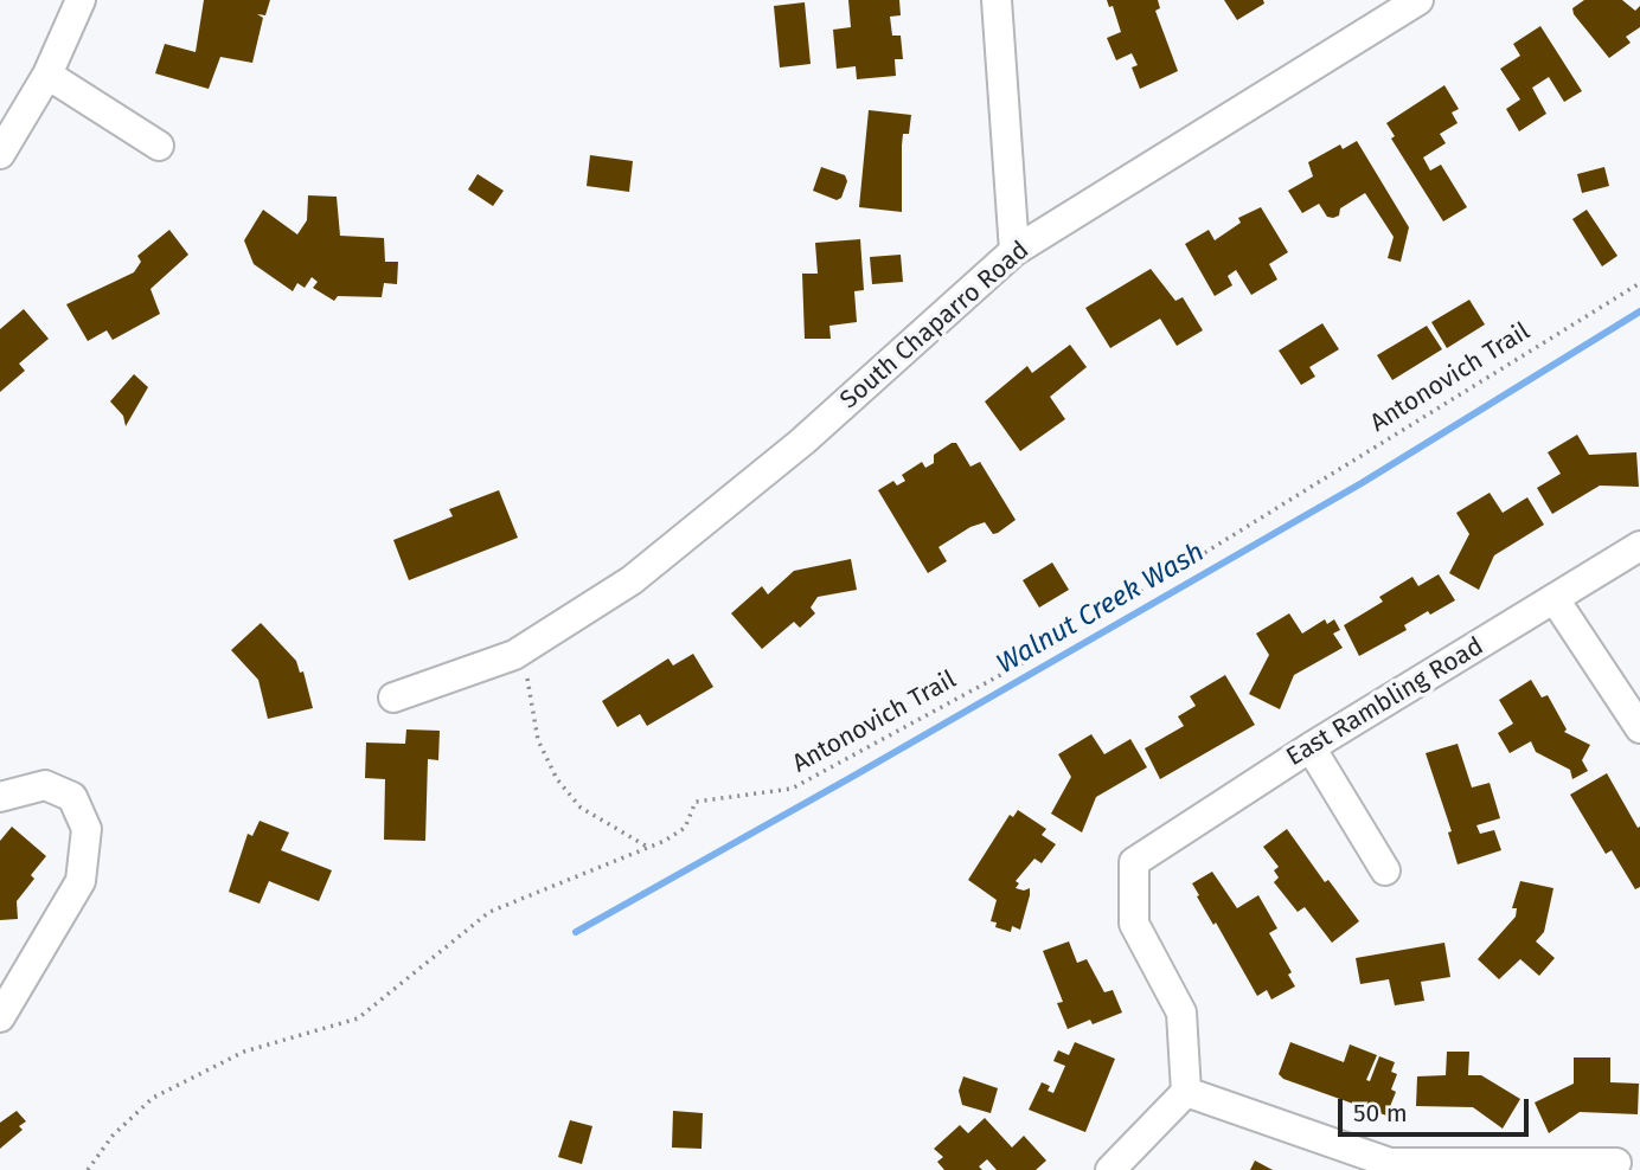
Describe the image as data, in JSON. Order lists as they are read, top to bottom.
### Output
{
  "streets": {
    "street": ["South Chaparro Road", "East Rambling Road"],
    "path": ["Antonovich Trail"]
  },
  "water": ["Walnut Creek Wash"],
  "scale_bar": "50 m"
}
